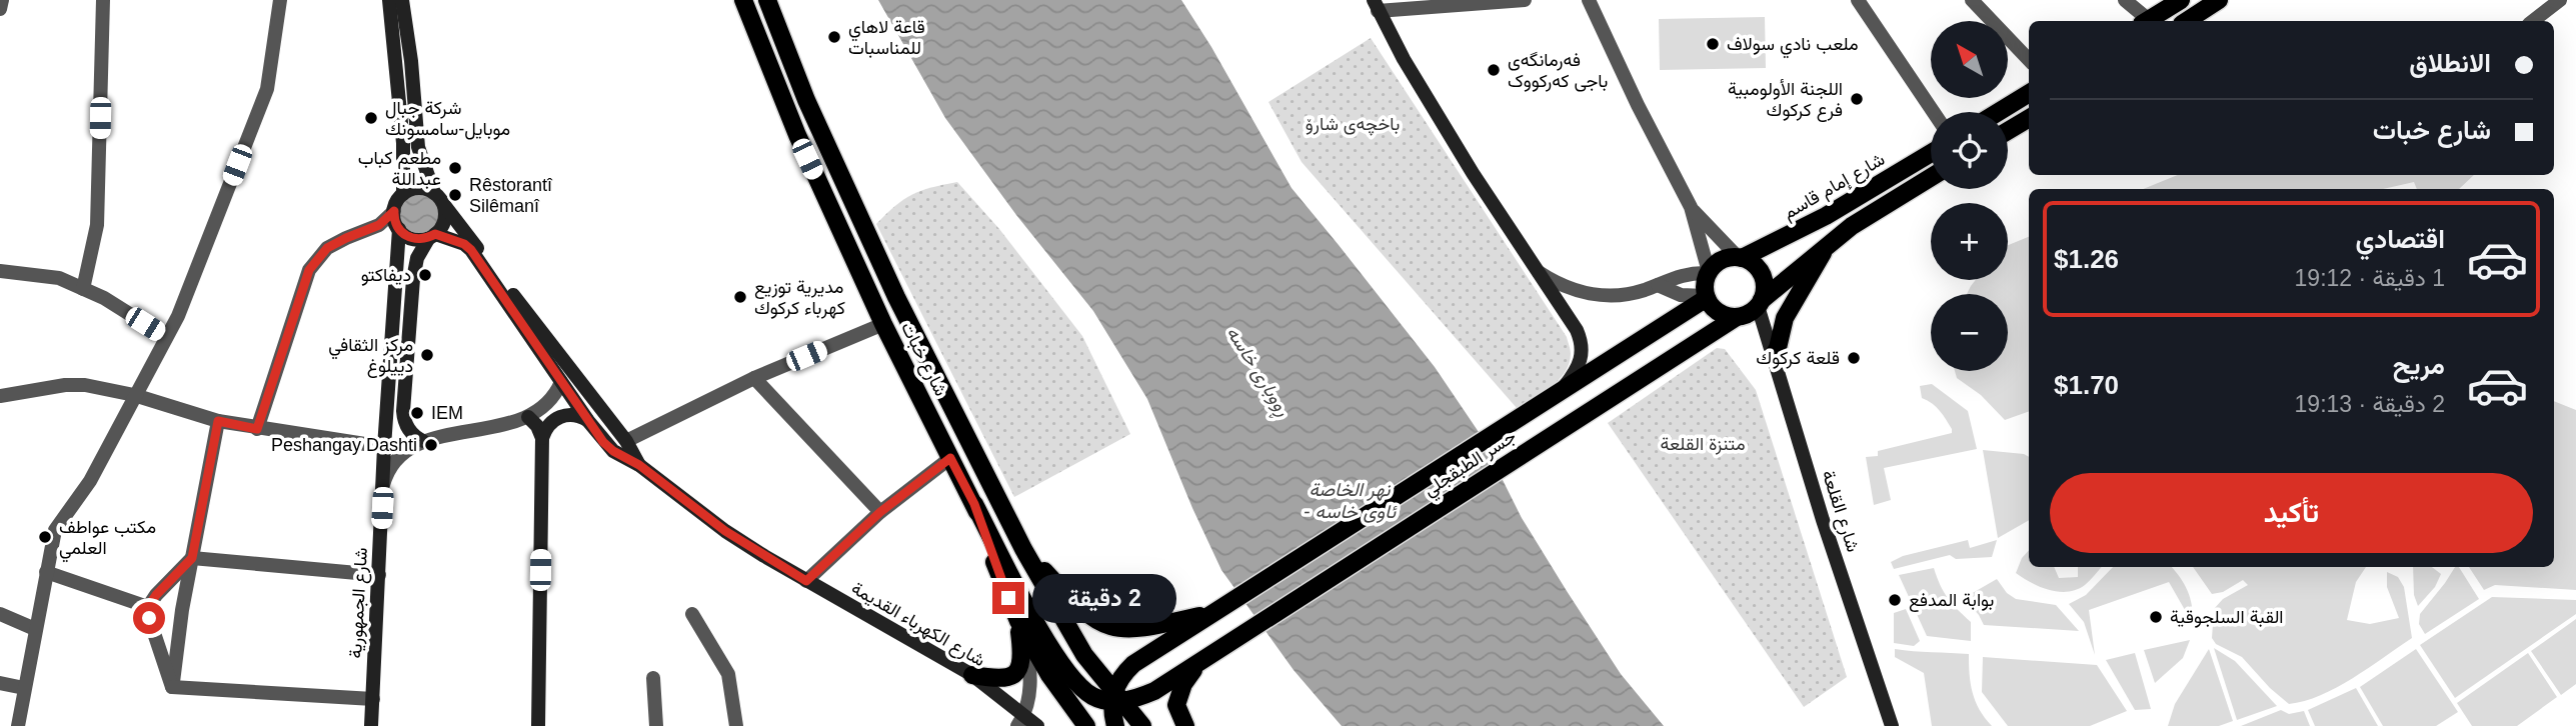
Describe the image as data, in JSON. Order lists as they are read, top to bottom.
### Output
{
  "streets": {
    "main road": ["شارع إمام قاسم", "شارع خبات", "جسر الطبقجلي"],
    "street": ["شارع القلعة", "شارع الجمهورية", "شارع الكهرباء القديمة"]
  },
  "crossings": [
    ["شارع إمام قاسم", "جسر الطبقجلي"],
    ["شارع إمام قاسم", "شارع القلعة"],
    ["شارع خبات", "جسر الطبقجلي"],
    ["جسر الطبقجلي", "شارع القلعة"],
    ["شارع الجمهورية", "شارع الكهرباء القديمة"]
  ],
  "water": ["ڕووباری خاسە", "نهر الخاصة - ئاوی خاسە"],
  "parks": ["باخچەی شارۆ", "متنزة القلعة"],
  "places": [
    "قاعة لاهاي للمناسبات",
    "ملعب نادي سولاف",
    "فەرمانگەی باجی کەرکووک",
    "اللجنة الأولومبية فرع كركوك",
    "شركة جبال موبايل-سامسونك",
    "مطعم كباب عبداللة",
    "Rêstorantî Silêmanî",
    "ديفاكتو",
    "مديرية توزيع كهرباء كركوك",
    "مركز الثقافي دييلوغ",
    "قلعة كركوك",
    "IEM",
    "Peshangay Dashti",
    "مكتب عواطف العلمي",
    "بوابة المدفع",
    "القبة السلجوقية"
  ],
  "north": "top left",
  "page": {
    "map_buttons": ["+", "−"],
    "banner": ["الانطلاق", "شارع خبات"],
    "list": [
      {
        "name": "اقتصادي",
        "note": "1 دقيقة · 19:12",
        "value": "$1.26"
      },
      {
        "name": "مريح",
        "note": "2 دقيقة · 19:13",
        "value": "$1.70"
      }
    ],
    "buttons": "تأكيد",
    "bubble": "2 دقيقة"
  }
}
